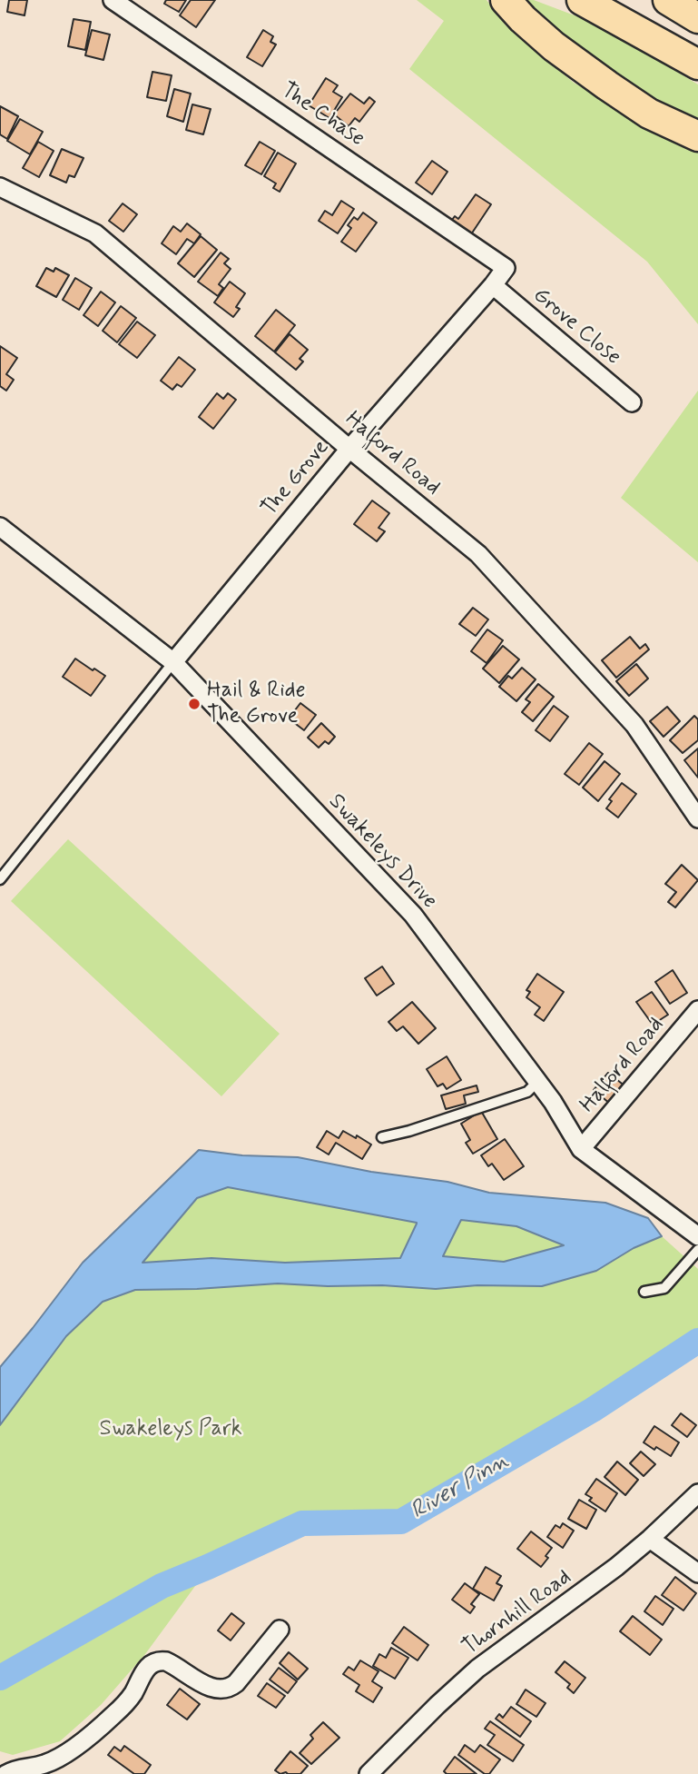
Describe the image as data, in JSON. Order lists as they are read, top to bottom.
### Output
{
  "streets": {
    "street": [
      "The Chase",
      "Grove Close",
      "Halford Road",
      "The Grove",
      "Swakeleys Drive",
      "Thornhill Road"
    ]
  },
  "crossings": [
    ["The Chase", "The Grove"],
    ["Grove Close", "The Grove"],
    ["Halford Road", "The Grove"],
    ["Halford Road", "Swakeleys Drive"],
    ["The Grove", "Swakeleys Drive"]
  ],
  "water": ["River Pinn"],
  "parks": ["Swakeleys Park"],
  "places": ["Hail & Ride The Grove"]
}
